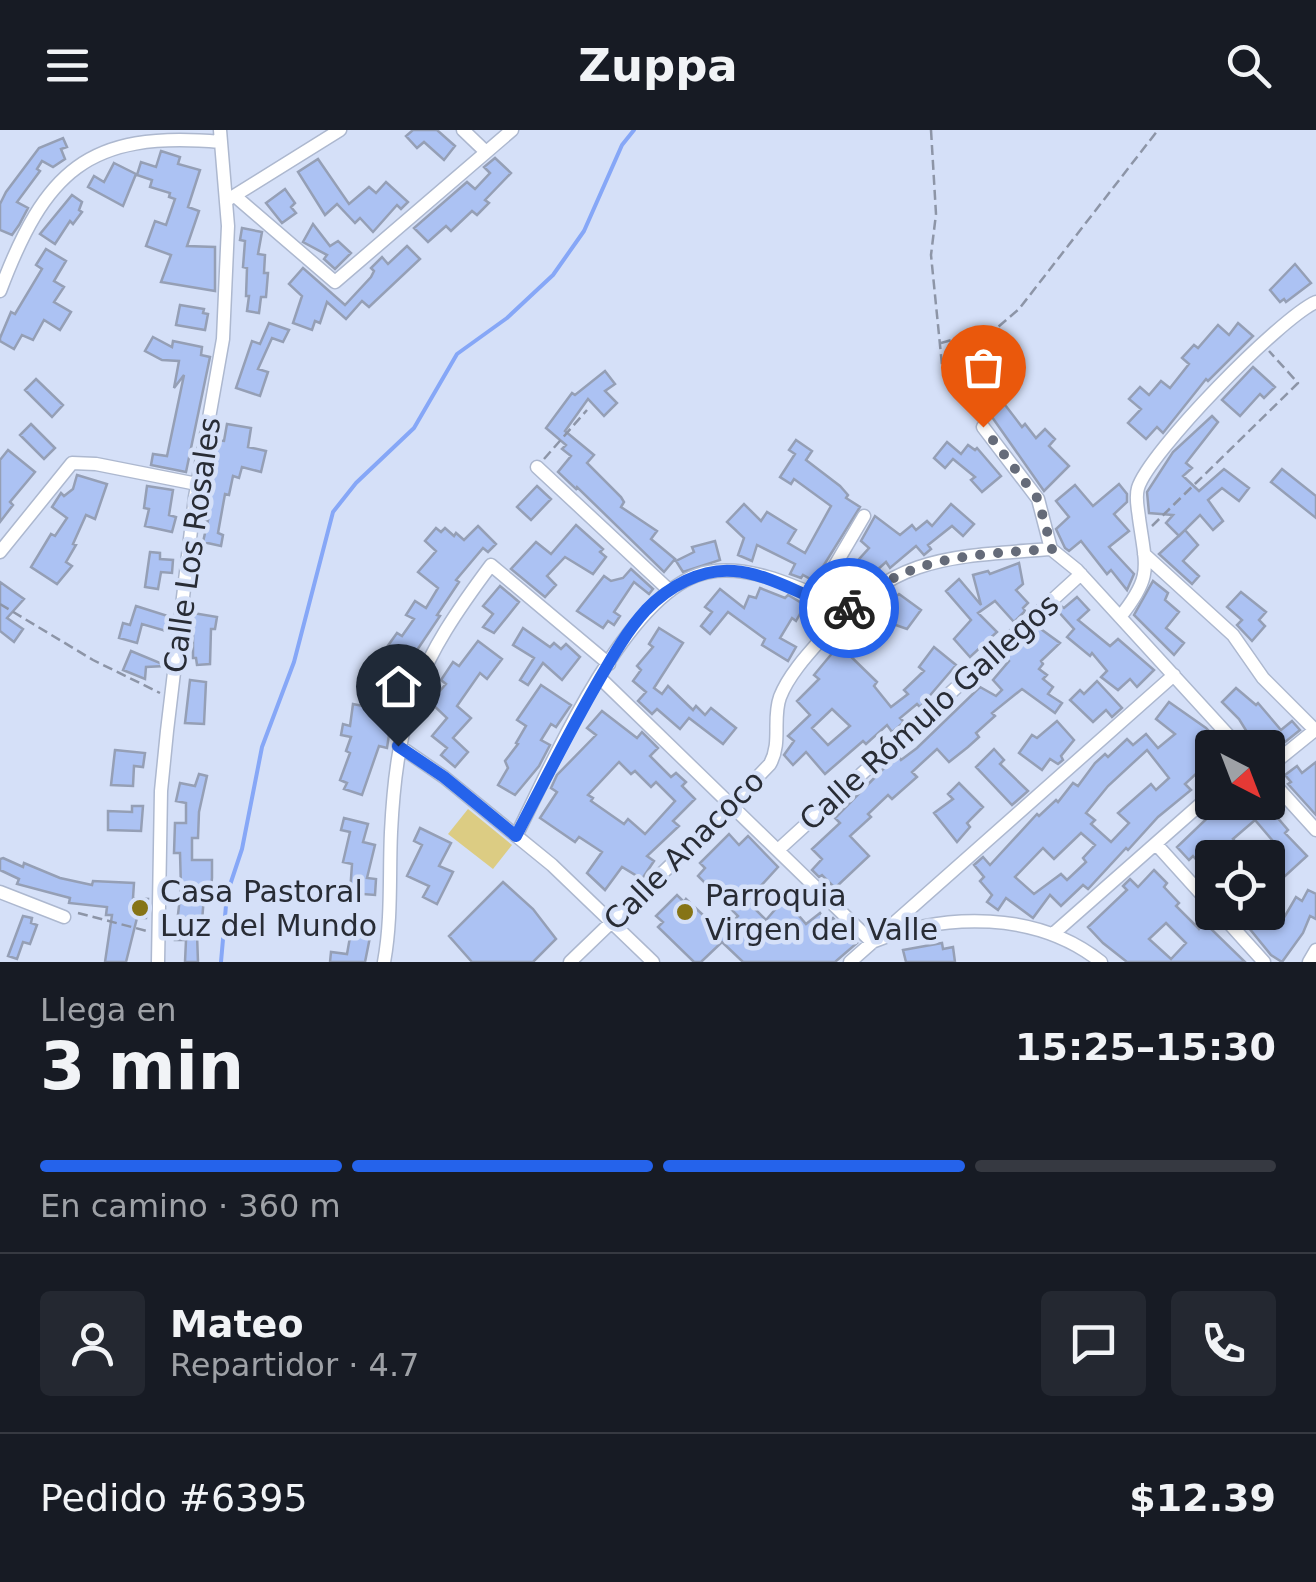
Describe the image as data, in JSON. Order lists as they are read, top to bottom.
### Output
{
  "streets": {
    "street": ["Calle Los Rosales", "Calle Rómulo Gallegos", "Calle Anacoco"]
  },
  "places": ["Casa Pastoral Luz del Mundo", "Parroquia Virgen del Valle"],
  "north": "bottom right",
  "page": {
    "header": "Zuppa",
    "heading": ["3 min", "Llega en", "15:25–15:30"],
    "panel": [
      "Mateo",
      "Repartidor · 4.7",
      "Pedido #6395",
      "$12.39"
    ],
    "bar": "En camino · 360 m"
  }
}
